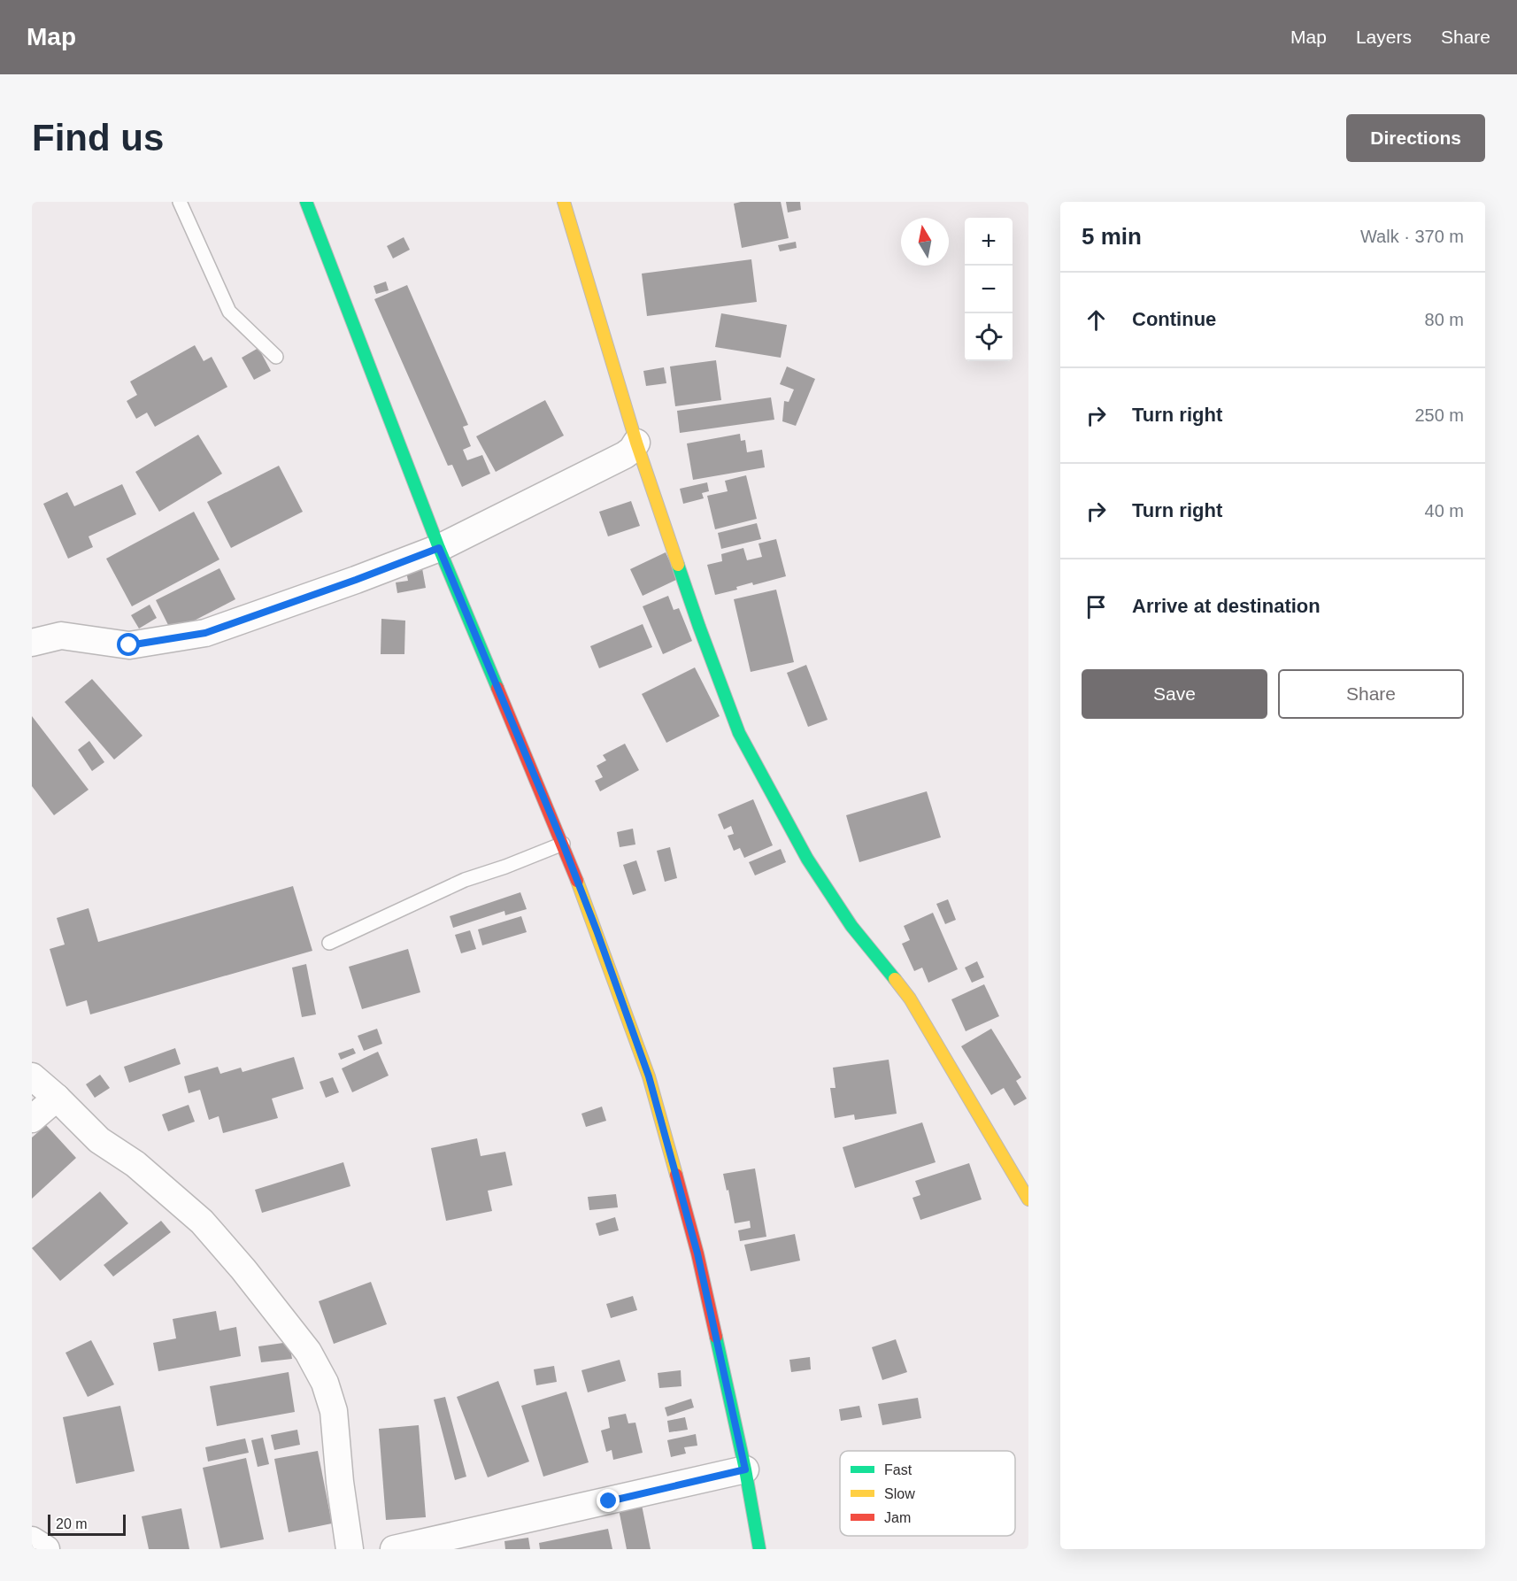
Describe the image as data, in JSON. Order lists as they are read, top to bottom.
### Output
{
  "legend": ["Fast", "Slow", "Jam"],
  "scale_bar": "20 m",
  "north": "top",
  "page": {
    "header": "Map",
    "nav": ["Map", "Layers", "Share"],
    "buttons": [
      "Directions",
      ["Save", "Share"]
    ],
    "title": "Find us",
    "heading": ["5 min", "Walk · 370 m"],
    "map_buttons": ["+", "−"],
    "list": [
      ["Continue", "80 m"],
      ["Turn right", "250 m"],
      ["Turn right", "40 m"],
      "Arrive at destination"
    ],
    "scale": "20 m"
  }
}
